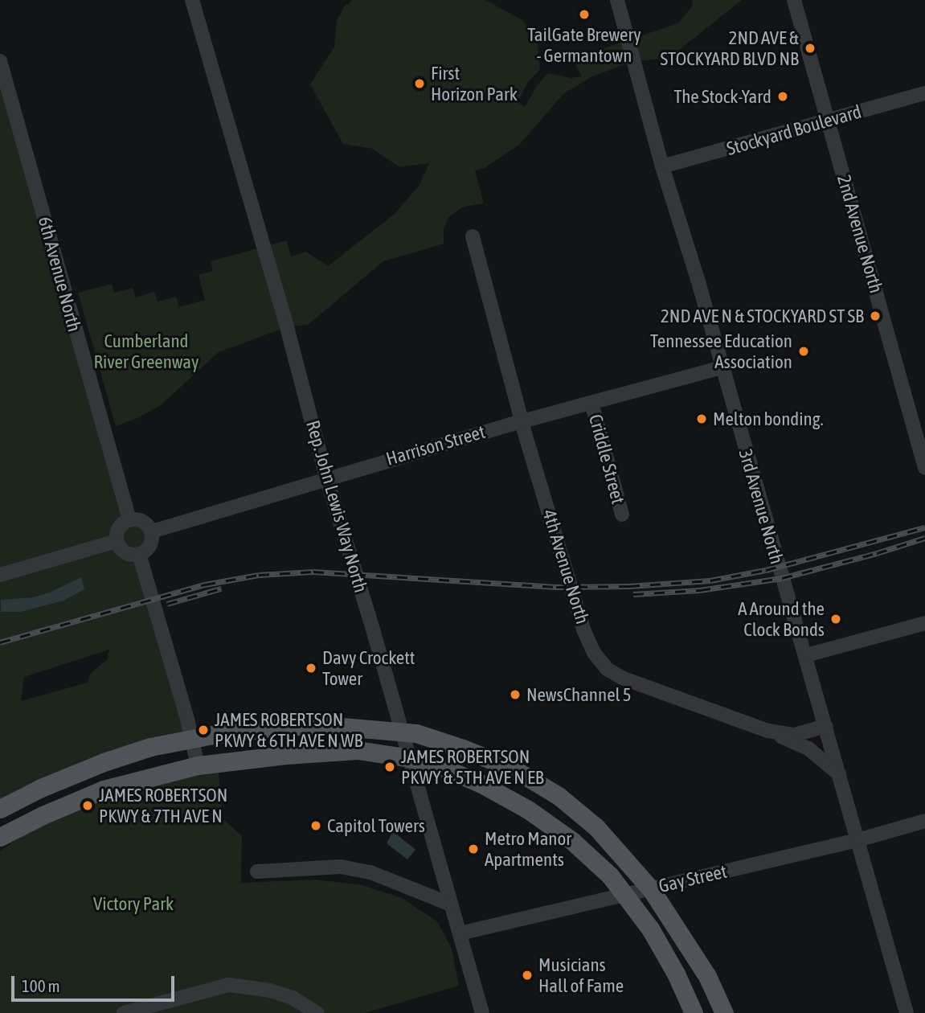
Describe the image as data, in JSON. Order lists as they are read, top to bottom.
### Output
{
  "streets": {
    "street": [
      "Stockyard Boulevard",
      "2nd Avenue North",
      "6th Avenue North",
      "Harrison Street",
      "Criddle Street",
      "Rep. John Lewis Way North",
      "3rd Avenue North",
      "4th Avenue North",
      "Gay Street"
    ]
  },
  "crossings": [
    ["Stockyard Boulevard", "2nd Avenue North"],
    ["Stockyard Boulevard", "3rd Avenue North"],
    ["6th Avenue North", "Harrison Street"],
    ["Harrison Street", "Criddle Street"],
    ["Harrison Street", "Rep. John Lewis Way North"],
    ["Harrison Street", "3rd Avenue North"],
    ["Harrison Street", "4th Avenue North"],
    ["Rep. John Lewis Way North", "Gay Street"],
    ["3rd Avenue North", "4th Avenue North"],
    ["3rd Avenue North", "Gay Street"]
  ],
  "parks": ["Cumberland River Greenway", "Victory Park"],
  "places": [
    "TailGate Brewery - Germantown",
    "2ND AVE & STOCKYARD BLVD NB",
    "First Horizon Park",
    "The Stock-Yard",
    "2ND AVE N & STOCKYARD ST SB",
    "Tennessee Education Association",
    "Melton bonding.",
    "A Around the Clock Bonds",
    "Davy Crockett Tower",
    "NewsChannel 5",
    "JAMES ROBERTSON PKWY & 6TH AVE N WB",
    "JAMES ROBERTSON PKWY & 5TH AVE N EB",
    "JAMES ROBERTSON PKWY & 7TH AVE N",
    "Capitol Towers",
    "Metro Manor Apartments",
    "Musicians Hall of Fame"
  ],
  "scale_bar": "100 m"
}
